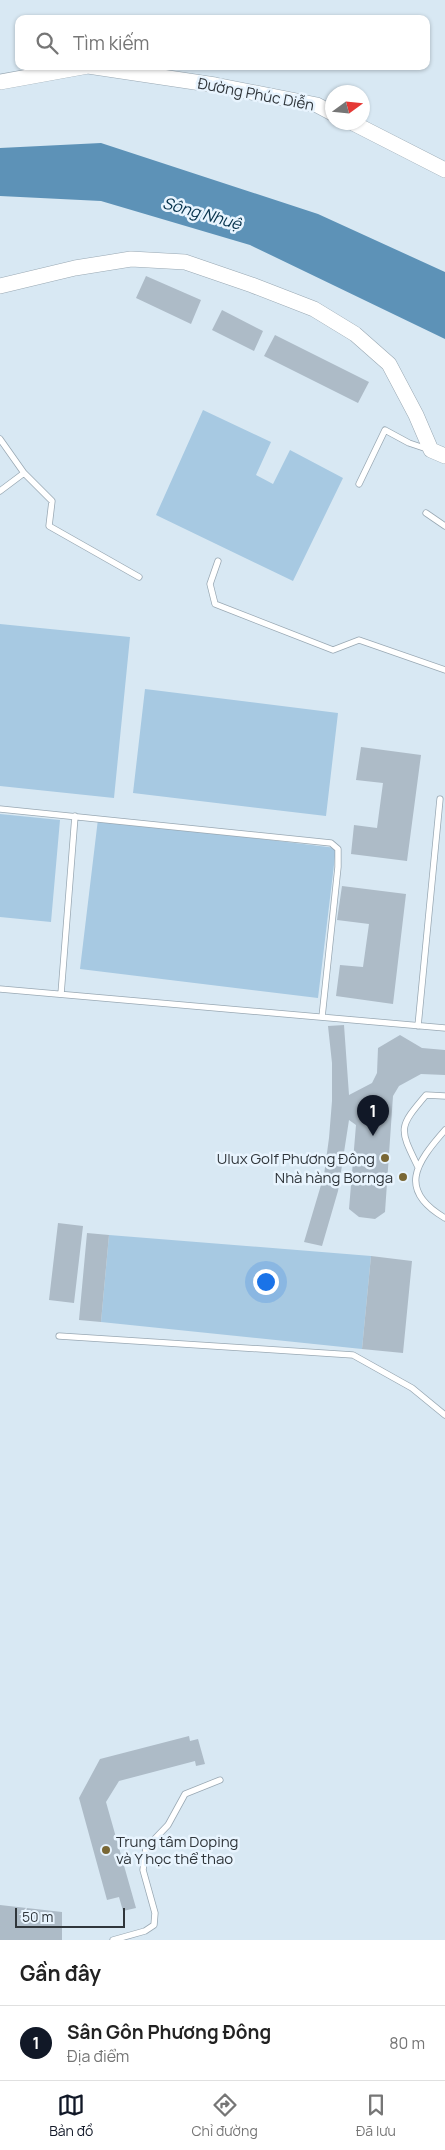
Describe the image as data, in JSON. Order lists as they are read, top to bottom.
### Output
{
  "streets": {
    "street": ["Đường Phúc Diễn"]
  },
  "water": ["Sông Nhuệ"],
  "places": ["Ulux Golf Phương Đông", "Nhà hàng Bornga", "Trung tâm Doping và Y học thể thao"],
  "scale_bar": "50 m",
  "north": "right",
  "page": {
    "search": "Tìm kiếm",
    "pins": "1",
    "scale": "50 m",
    "heading": "Gần đây",
    "list": [
      {
        "mark": "1",
        "name": "Sân Gôn Phương Đông",
        "note": "Địa điểm",
        "value": "80 m"
      }
    ],
    "nav": ["Bản đồ", "Chỉ đường", "Đã lưu"]
  }
}
